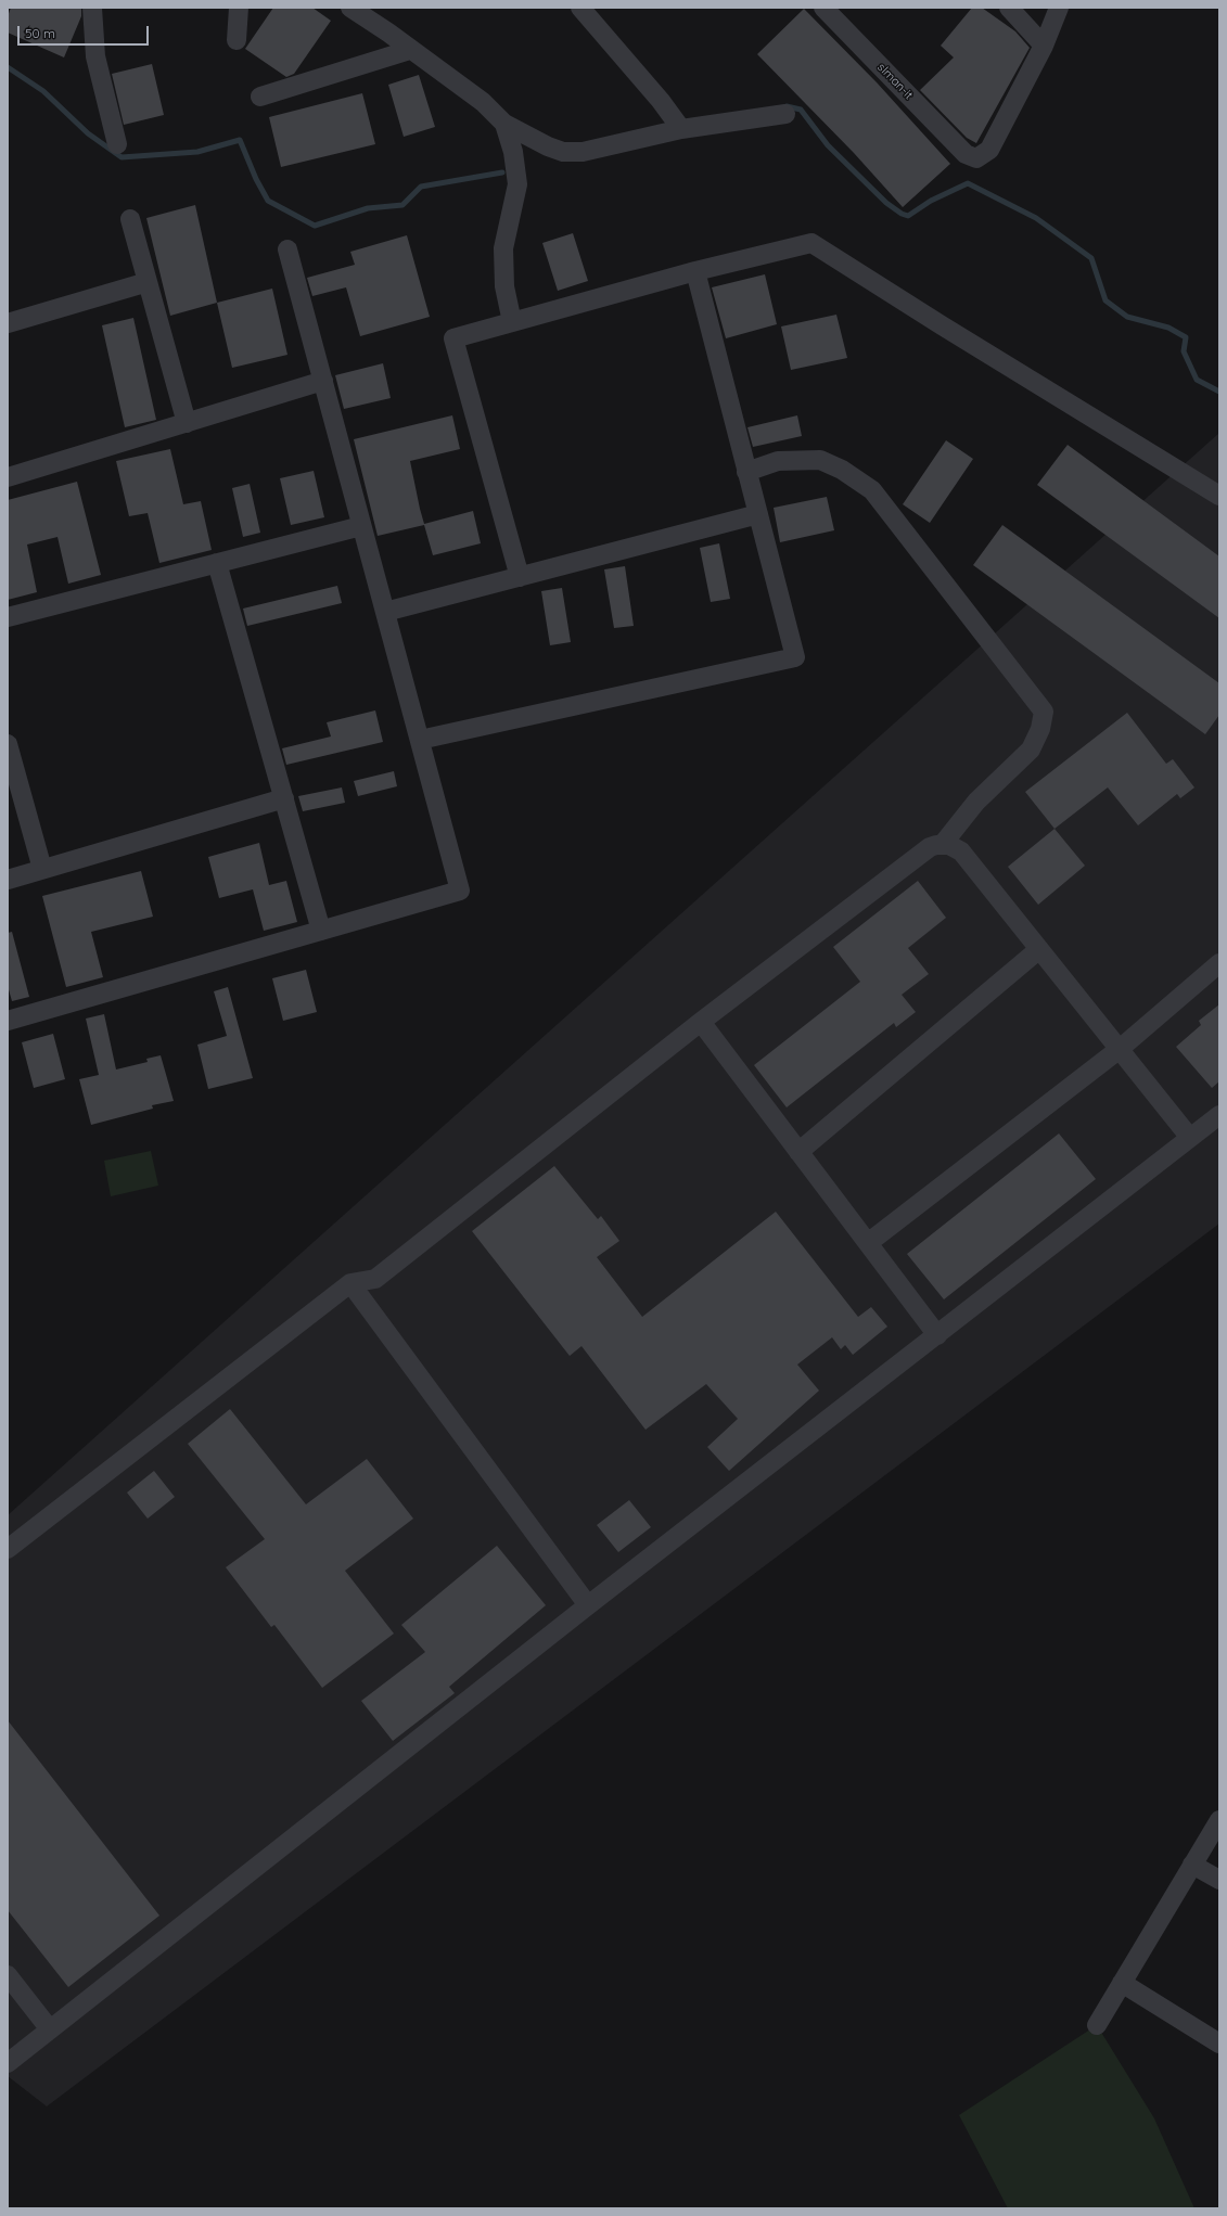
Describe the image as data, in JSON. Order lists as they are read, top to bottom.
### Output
{
  "streets": {
    "street": ["slman-it"]
  },
  "scale_bar": "50 m"
}
